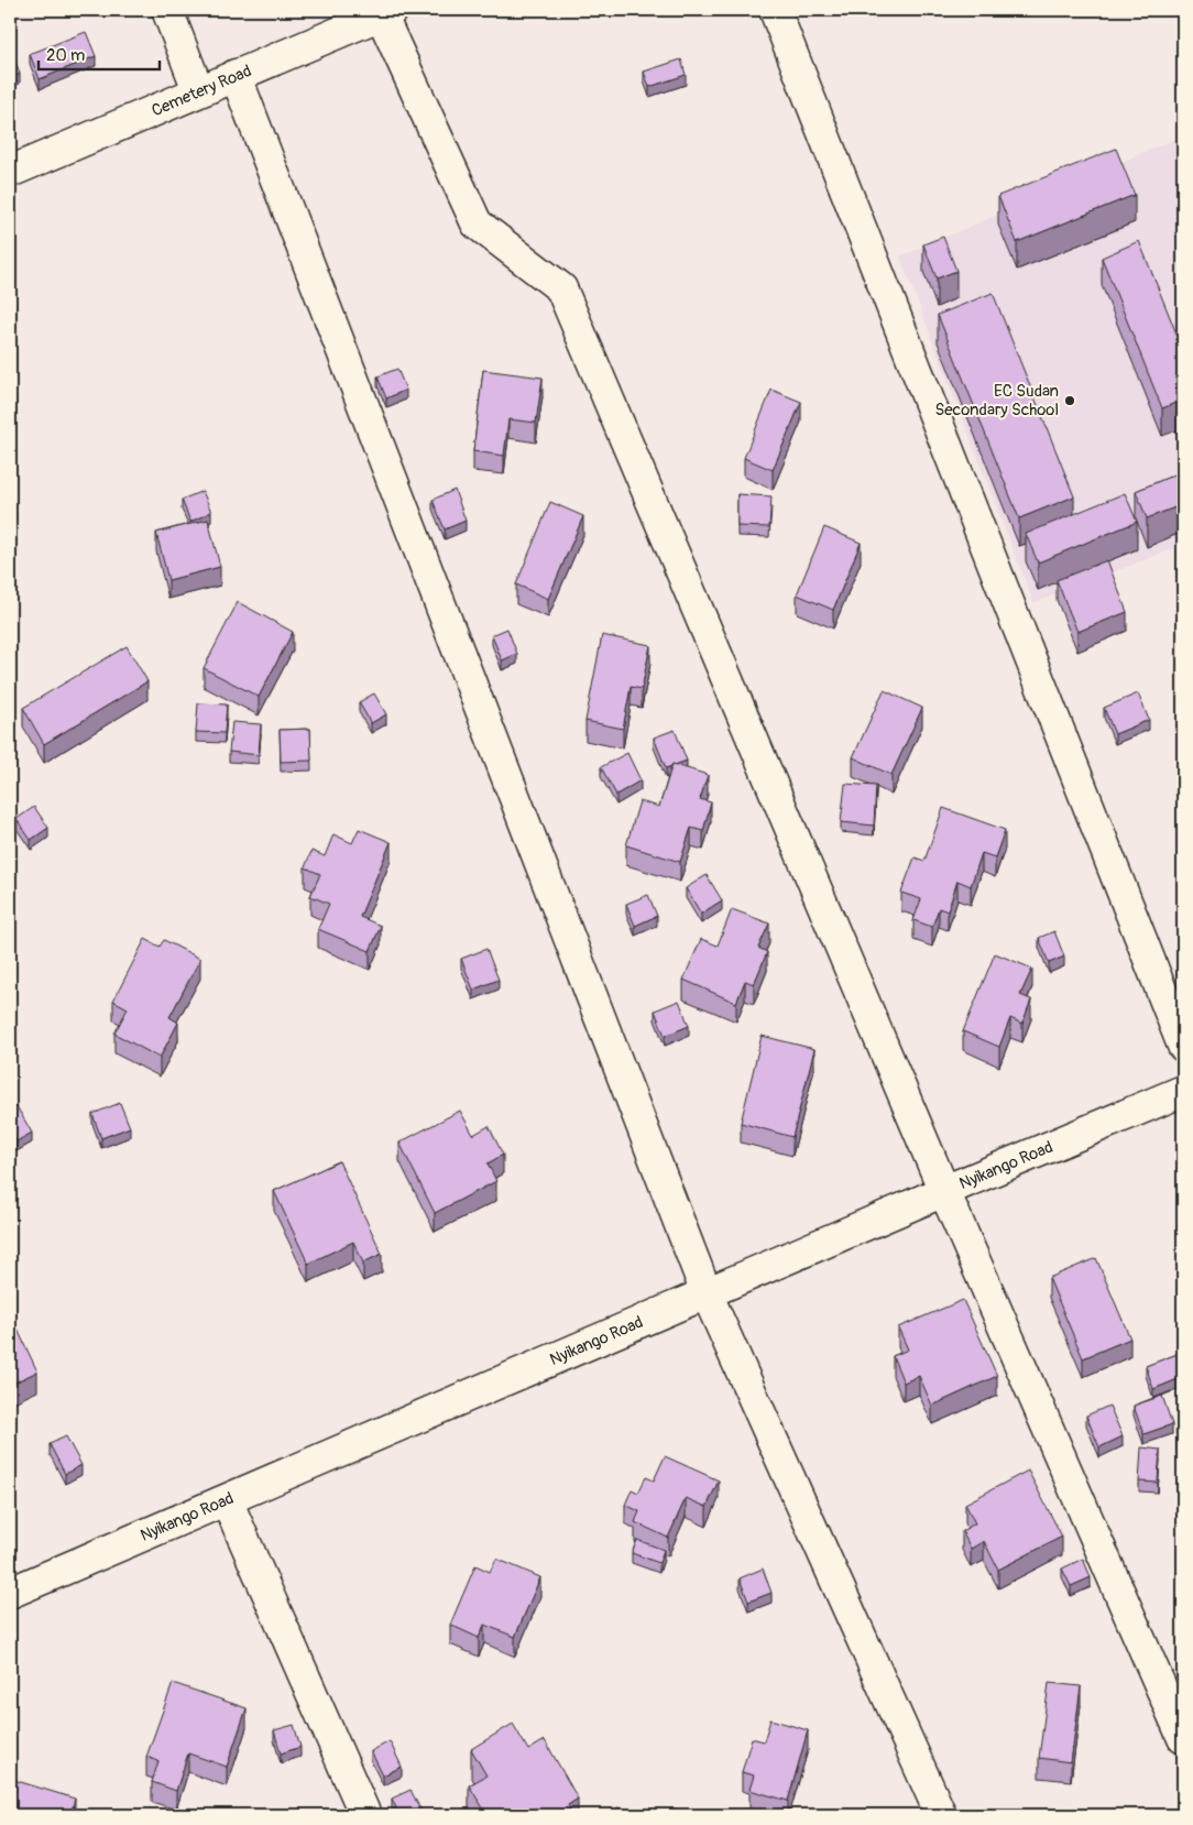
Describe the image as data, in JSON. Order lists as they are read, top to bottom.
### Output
{
  "streets": {
    "street": ["Cemetery Road", "Nyikango Road"]
  },
  "places": ["EC Sudan Secondary School"],
  "scale_bar": "20 m"
}
